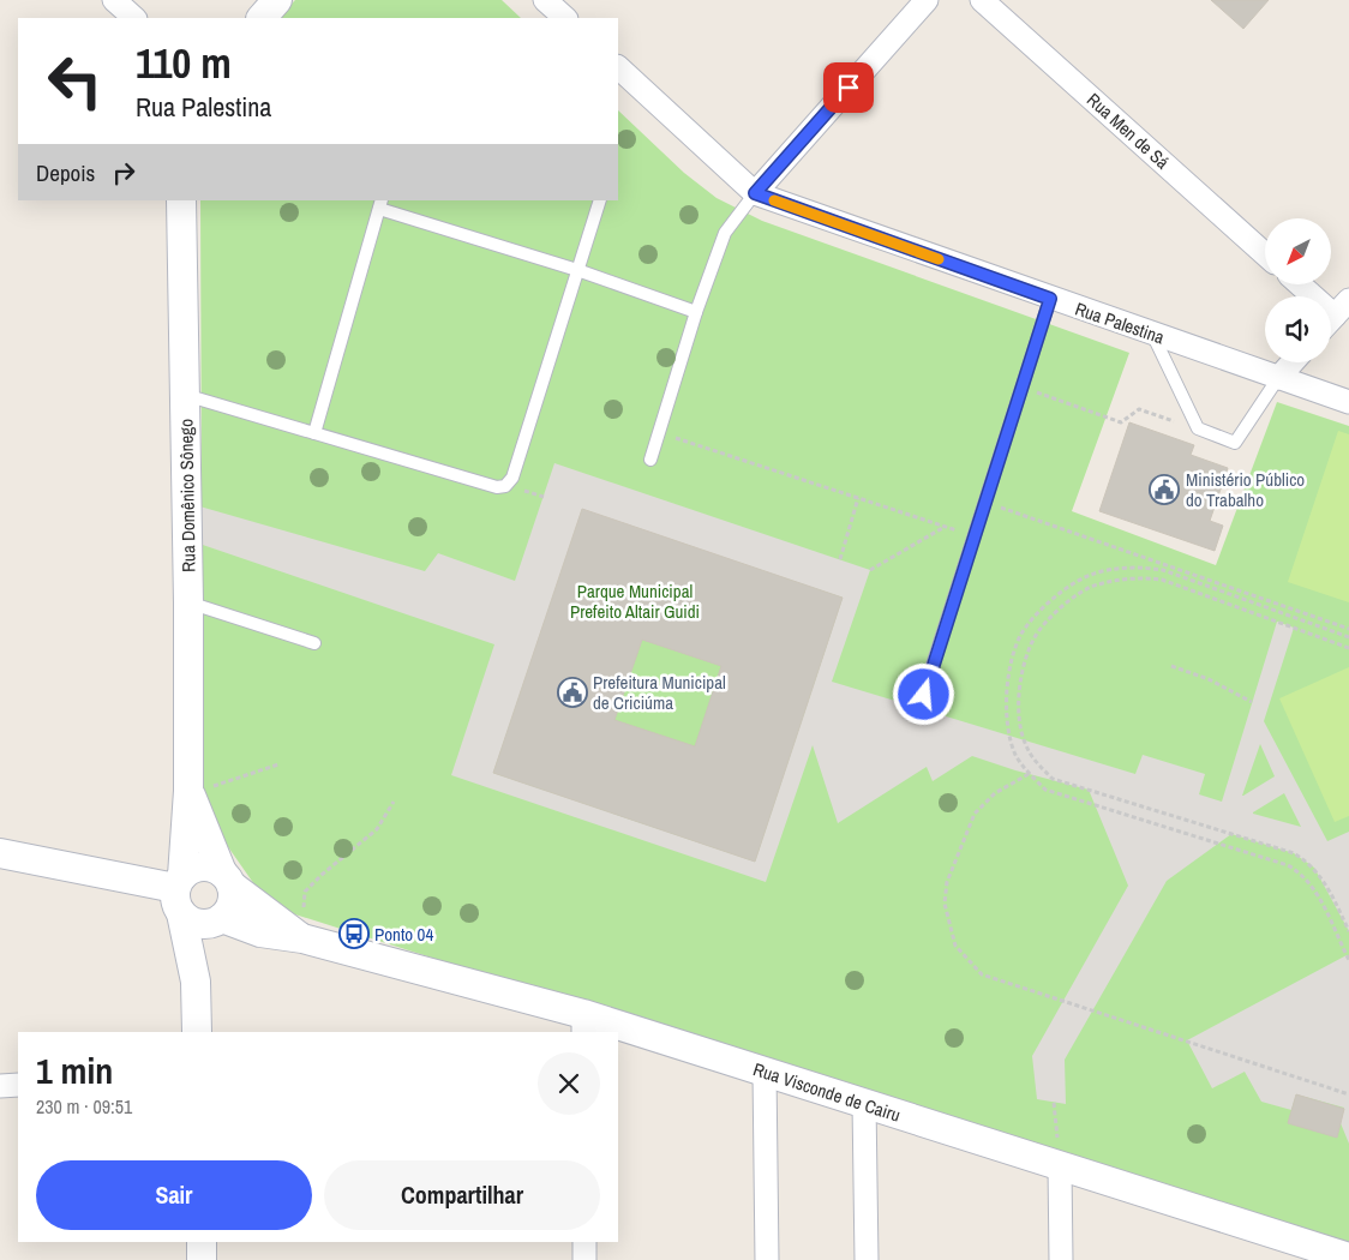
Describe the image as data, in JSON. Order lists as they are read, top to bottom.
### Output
{
  "streets": {
    "street": [
      "Rua Men de Sá",
      "Rua Palestina",
      "Rua Domênico Sônego",
      "Rua Visconde de Cairu"
    ]
  },
  "crossings": [
    ["Rua Domênico Sônego", "Rua Visconde de Cairu"]
  ],
  "parks": ["Parque Municipal Prefeito Altair Guidi"],
  "places": {
    "public building": ["Ministério Público do Trabalho", "Prefeitura Municipal de Criciúma"],
    "bus stop": ["Ponto 04"]
  },
  "north": "bottom left",
  "page": {
    "turn": ["110 m", "Rua Palestina"],
    "then": "Depois",
    "heading": ["1 min", "230 m · 09:51"],
    "buttons": ["Sair", "Compartilhar"]
  }
}
